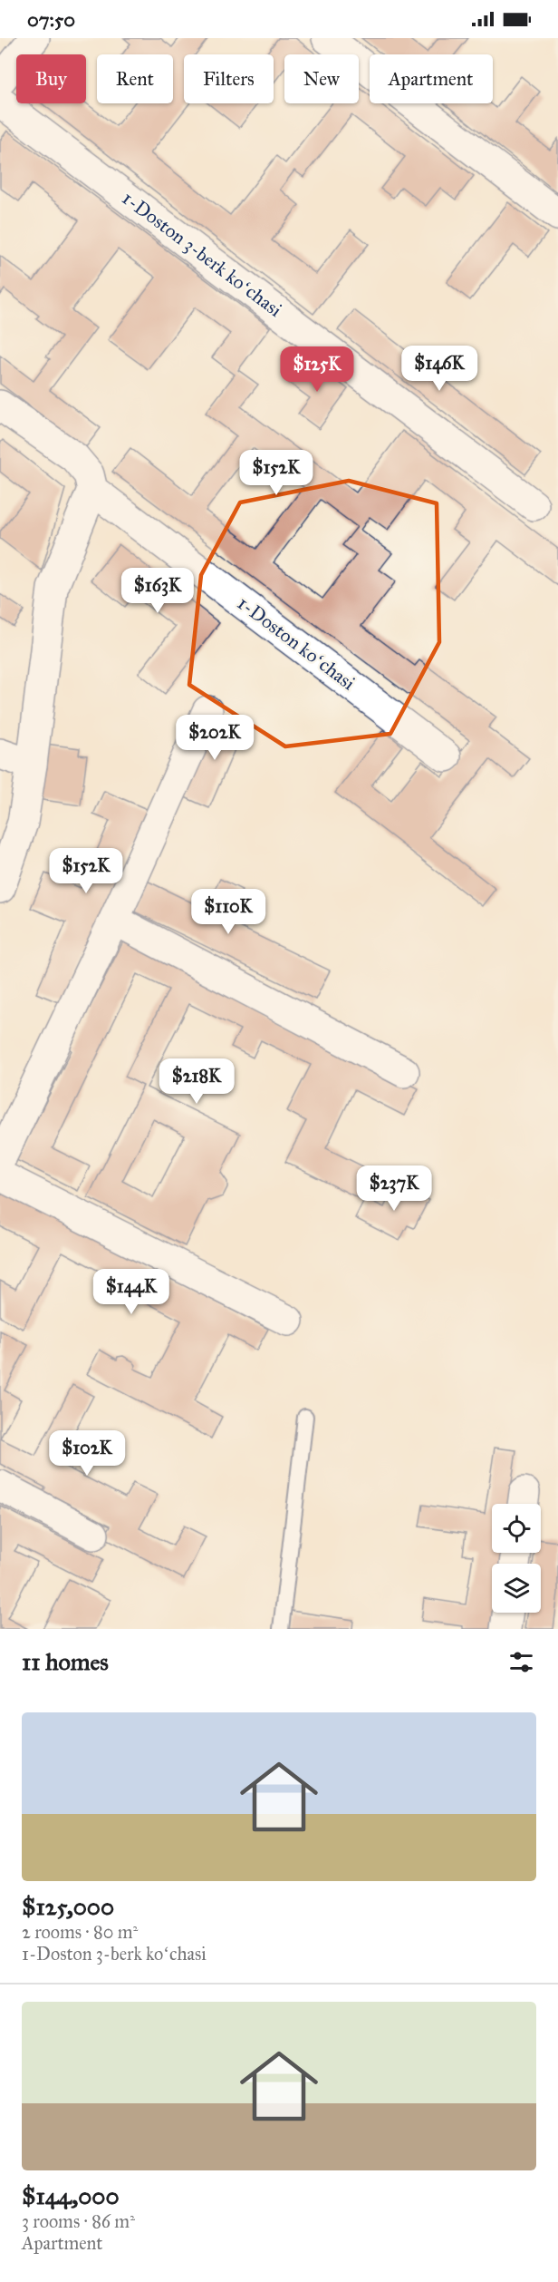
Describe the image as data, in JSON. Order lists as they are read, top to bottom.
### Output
{
  "streets": {
    "street": ["1-Doston 3-berk koʻchasi", "1-Doston koʻchasi"]
  },
  "page": {
    "status": "07:50",
    "chip": [
      "Buy",
      "Rent",
      "Filters",
      "New",
      "Apartment"
    ],
    "price": [
      "$146K",
      "$125K",
      "$152K",
      "$163K",
      "$202K",
      "$152K",
      "$110K",
      "$218K",
      "$237K",
      "$144K",
      "$102K"
    ],
    "heading": "11 homes",
    "list": [
      {
        "name": "$125,000",
        "note": "2 rooms · 80 m² · 1-Doston 3-berk koʻchasi"
      },
      {
        "name": "$144,000",
        "note": "3 rooms · 86 m² · Apartment"
      }
    ]
  }
}
